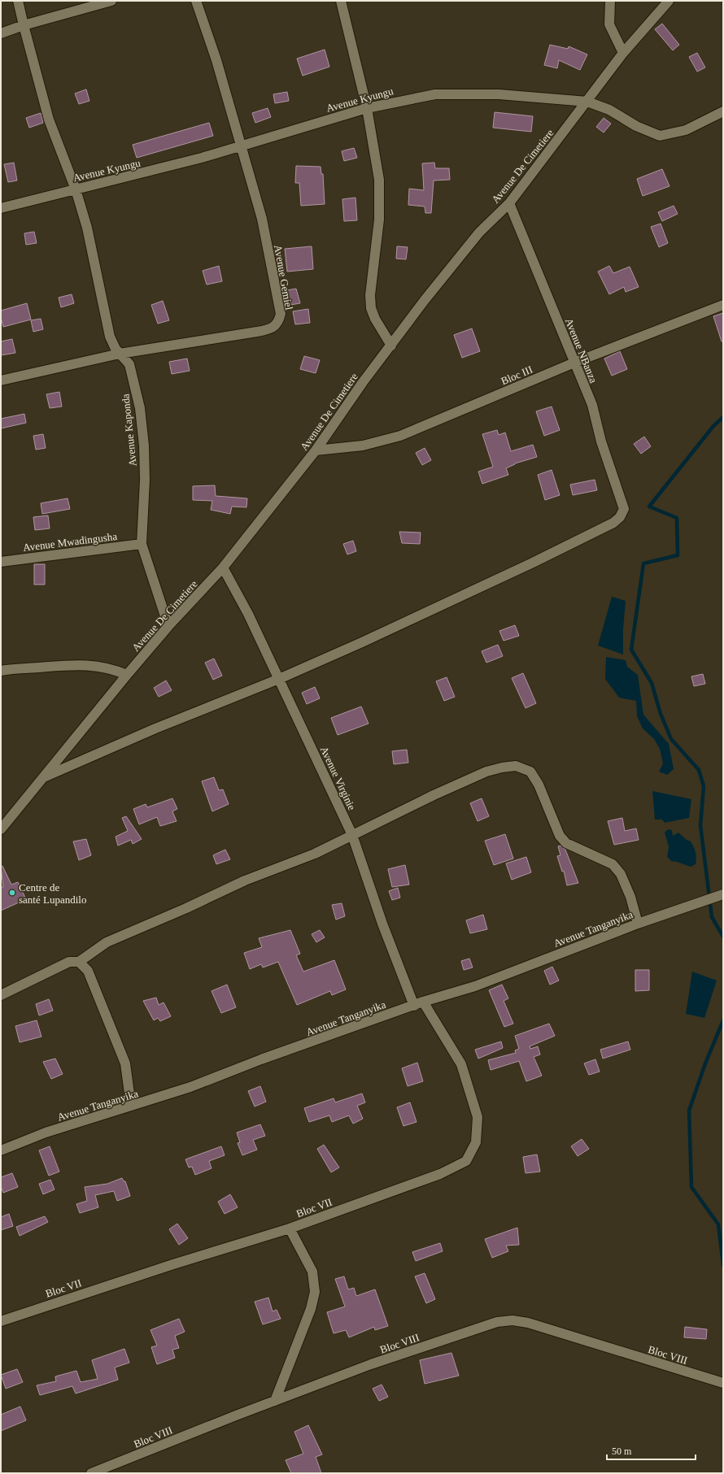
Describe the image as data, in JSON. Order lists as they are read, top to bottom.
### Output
{
  "streets": {
    "street": [
      "Avenue Kyungu",
      "Avenue De Cimetiere",
      "Avenue Gemiel",
      "Avenue NBanza",
      "Bloc III",
      "Avenue Kaponda",
      "Avenue Mwadingusha",
      "Avenue Virginie",
      "Avenue Tanganyika",
      "Bloc VII",
      "Bloc VIII"
    ]
  },
  "crossings": [
    ["Avenue Kyungu", "Avenue De Cimetiere"],
    ["Avenue Kyungu", "Avenue Gemiel"],
    ["Avenue Kyungu", "Avenue Kaponda"],
    ["Avenue De Cimetiere", "Avenue NBanza"],
    ["Avenue De Cimetiere", "Bloc III"],
    ["Avenue De Cimetiere", "Avenue Virginie"],
    ["Avenue Gemiel", "Avenue Kaponda"],
    ["Avenue NBanza", "Bloc III"],
    ["Avenue NBanza", "Avenue Virginie"],
    ["Avenue Kaponda", "Avenue Mwadingusha"],
    ["Avenue Virginie", "Avenue Tanganyika"],
    ["Avenue Virginie", "Bloc VII"],
    ["Avenue Tanganyika", "Bloc VII"]
  ],
  "places": ["Centre de santé Lupandilo"],
  "scale_bar": "50 m"
}
